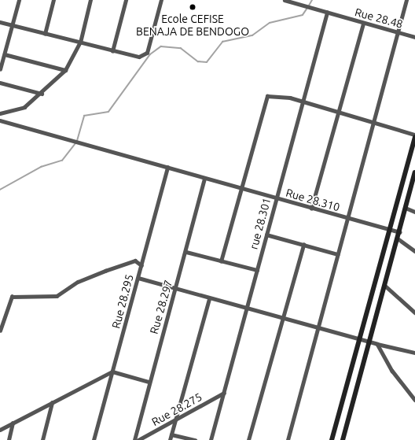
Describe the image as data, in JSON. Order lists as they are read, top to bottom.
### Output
{
  "streets": {
    "street": [
      "Rue 28.48",
      "Rue 28.310",
      "rue 28.301",
      "Rue 28.295",
      "Rue 28.297",
      "Rue 28.275"
    ]
  },
  "crossings": [
    ["Rue 28.48", "rue 28.301"],
    ["Rue 28.310", "rue 28.301"],
    ["Rue 28.310", "Rue 28.295"],
    ["Rue 28.310", "Rue 28.297"],
    ["rue 28.301", "Rue 28.275"]
  ],
  "places": ["Ecole CEFISE BENAJA DE BENDOGO"]
}
